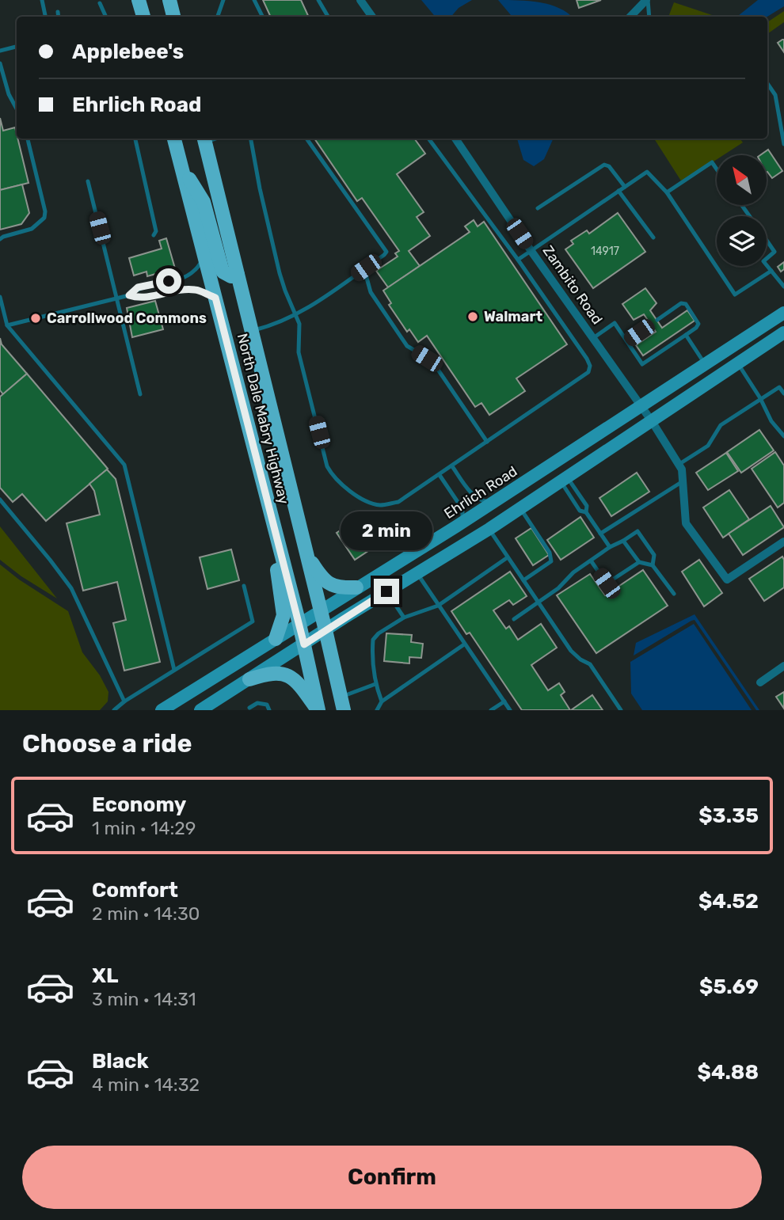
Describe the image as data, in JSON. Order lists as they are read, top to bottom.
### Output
{
  "streets": {
    "main road": ["North Dale Mabry Highway", "Ehrlich Road"],
    "street": ["Zambito Road"]
  },
  "crossings": [
    ["Zambito Road", "Ehrlich Road"],
    ["North Dale Mabry Highway", "Ehrlich Road"]
  ],
  "places": ["Walmart", "Carrollwood Commons"],
  "house_numbers": ["14917"],
  "north": "top left",
  "page": {
    "banner": ["Applebee's", "Ehrlich Road"],
    "bubble": "2 min",
    "heading": "Choose a ride",
    "list": [
      {
        "name": "Economy",
        "note": "1 min · 14:29",
        "value": "$3.35"
      },
      {
        "name": "Comfort",
        "note": "2 min · 14:30",
        "value": "$4.52"
      },
      {
        "name": "XL",
        "note": "3 min · 14:31",
        "value": "$5.69"
      },
      {
        "name": "Black",
        "note": "4 min · 14:32",
        "value": "$4.88"
      }
    ],
    "buttons": "Confirm"
  }
}
